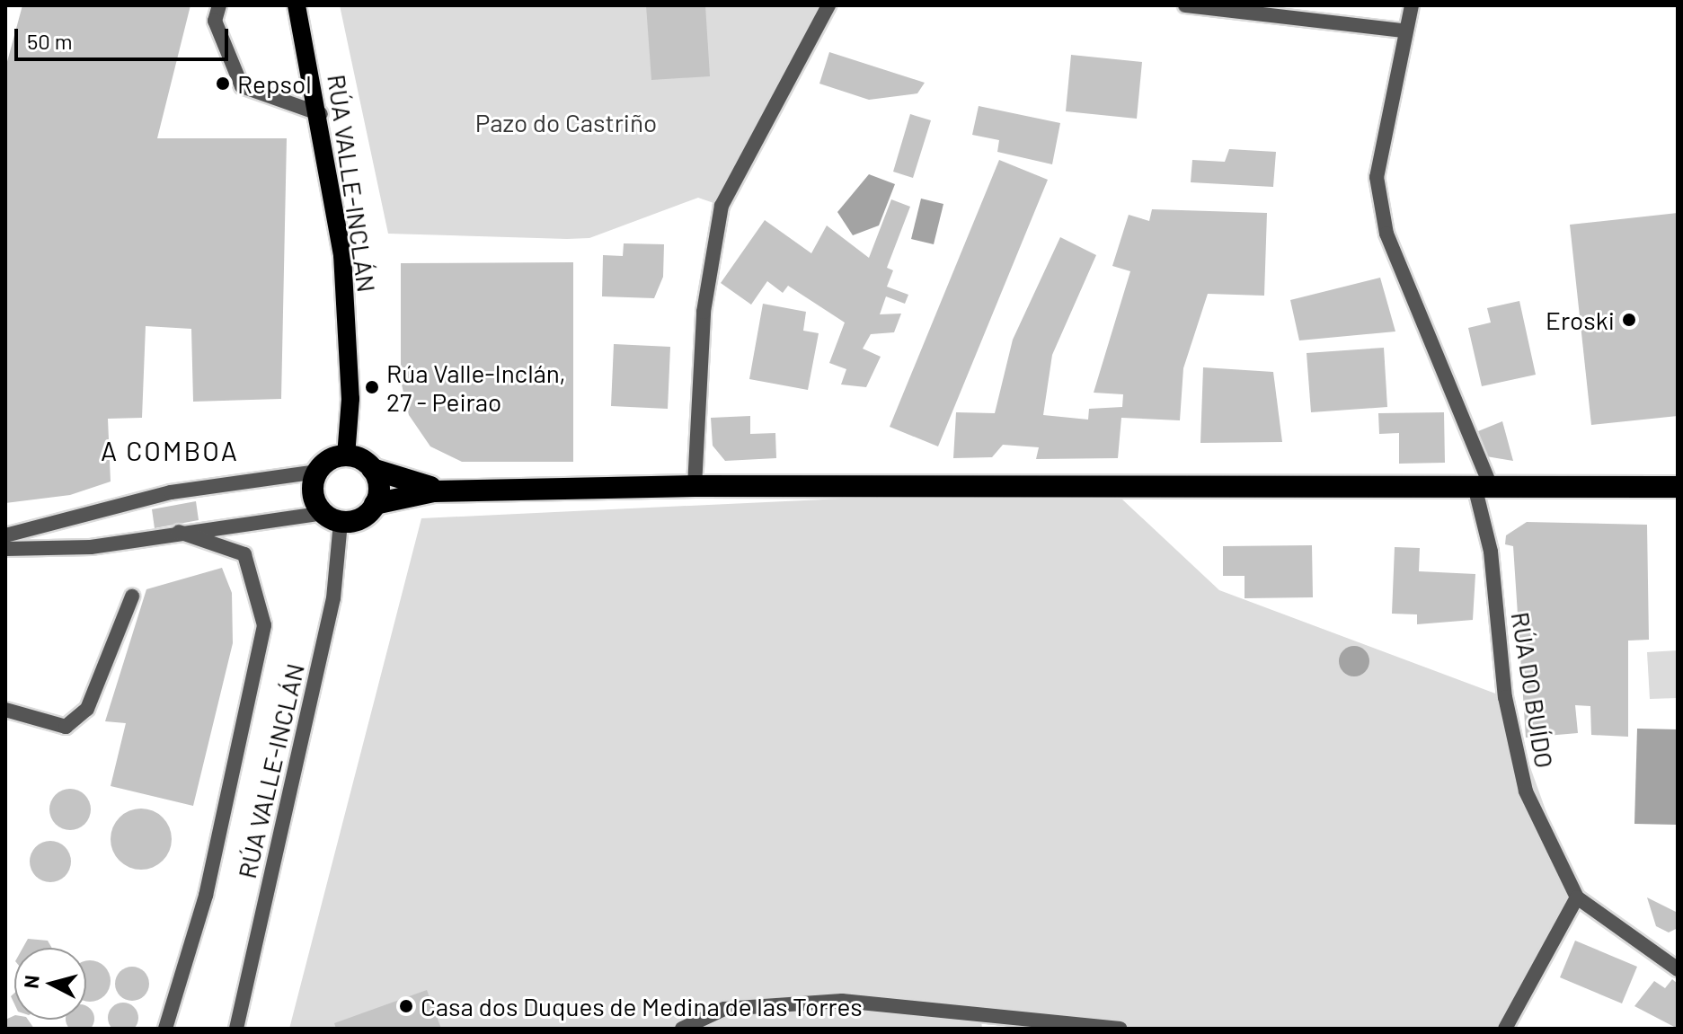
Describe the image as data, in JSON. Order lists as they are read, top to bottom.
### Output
{
  "streets": {
    "main road": ["RÚA VALLE-INCLÁN"],
    "street": ["RÚA DO BUÍDO"]
  },
  "districts": ["A COMBOA"],
  "parks": ["Pazo do Castriño"],
  "places": [
    "Repsol",
    "Eroski",
    "Rúa Valle-Inclán, 27 - Peirao",
    "Casa dos Duques de Medina de las Torres"
  ],
  "scale_bar": "50 m",
  "north": "left"
}
